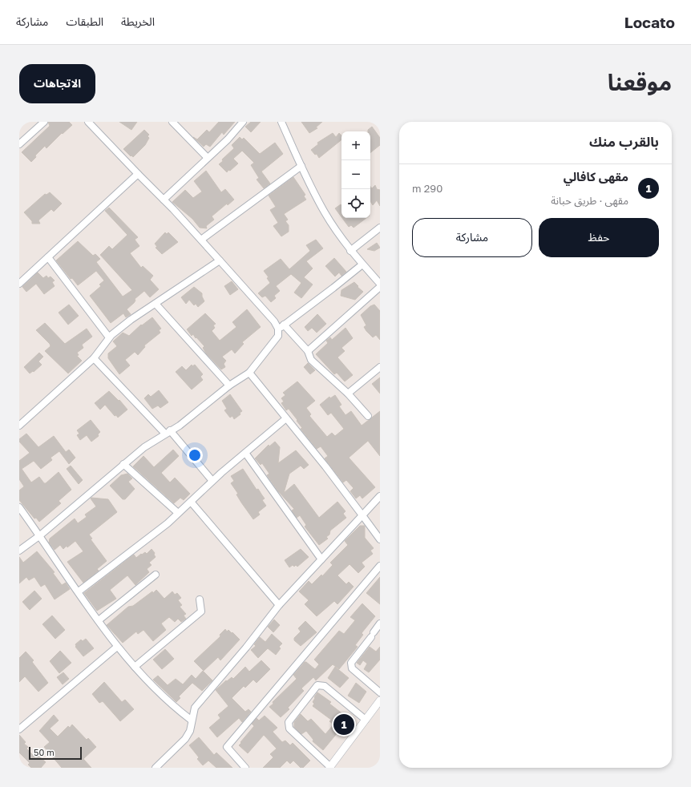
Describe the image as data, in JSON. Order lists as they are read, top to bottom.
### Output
{
  "scale_bar": "50 m",
  "page": {
    "header": "Locato",
    "nav": ["الخريطة", "الطبقات", "مشاركة"],
    "title": "موقعنا",
    "buttons": [
      "الاتجاهات",
      ["حفظ", "مشاركة"]
    ],
    "heading": "بالقرب منك",
    "map_buttons": ["+", "−"],
    "list": [
      {
        "mark": "1",
        "name": "مقهى كافالي",
        "note": "مقهى · طريق حبانة",
        "value": "290 m"
      }
    ],
    "pins": "1",
    "scale": "50 m"
  }
}
